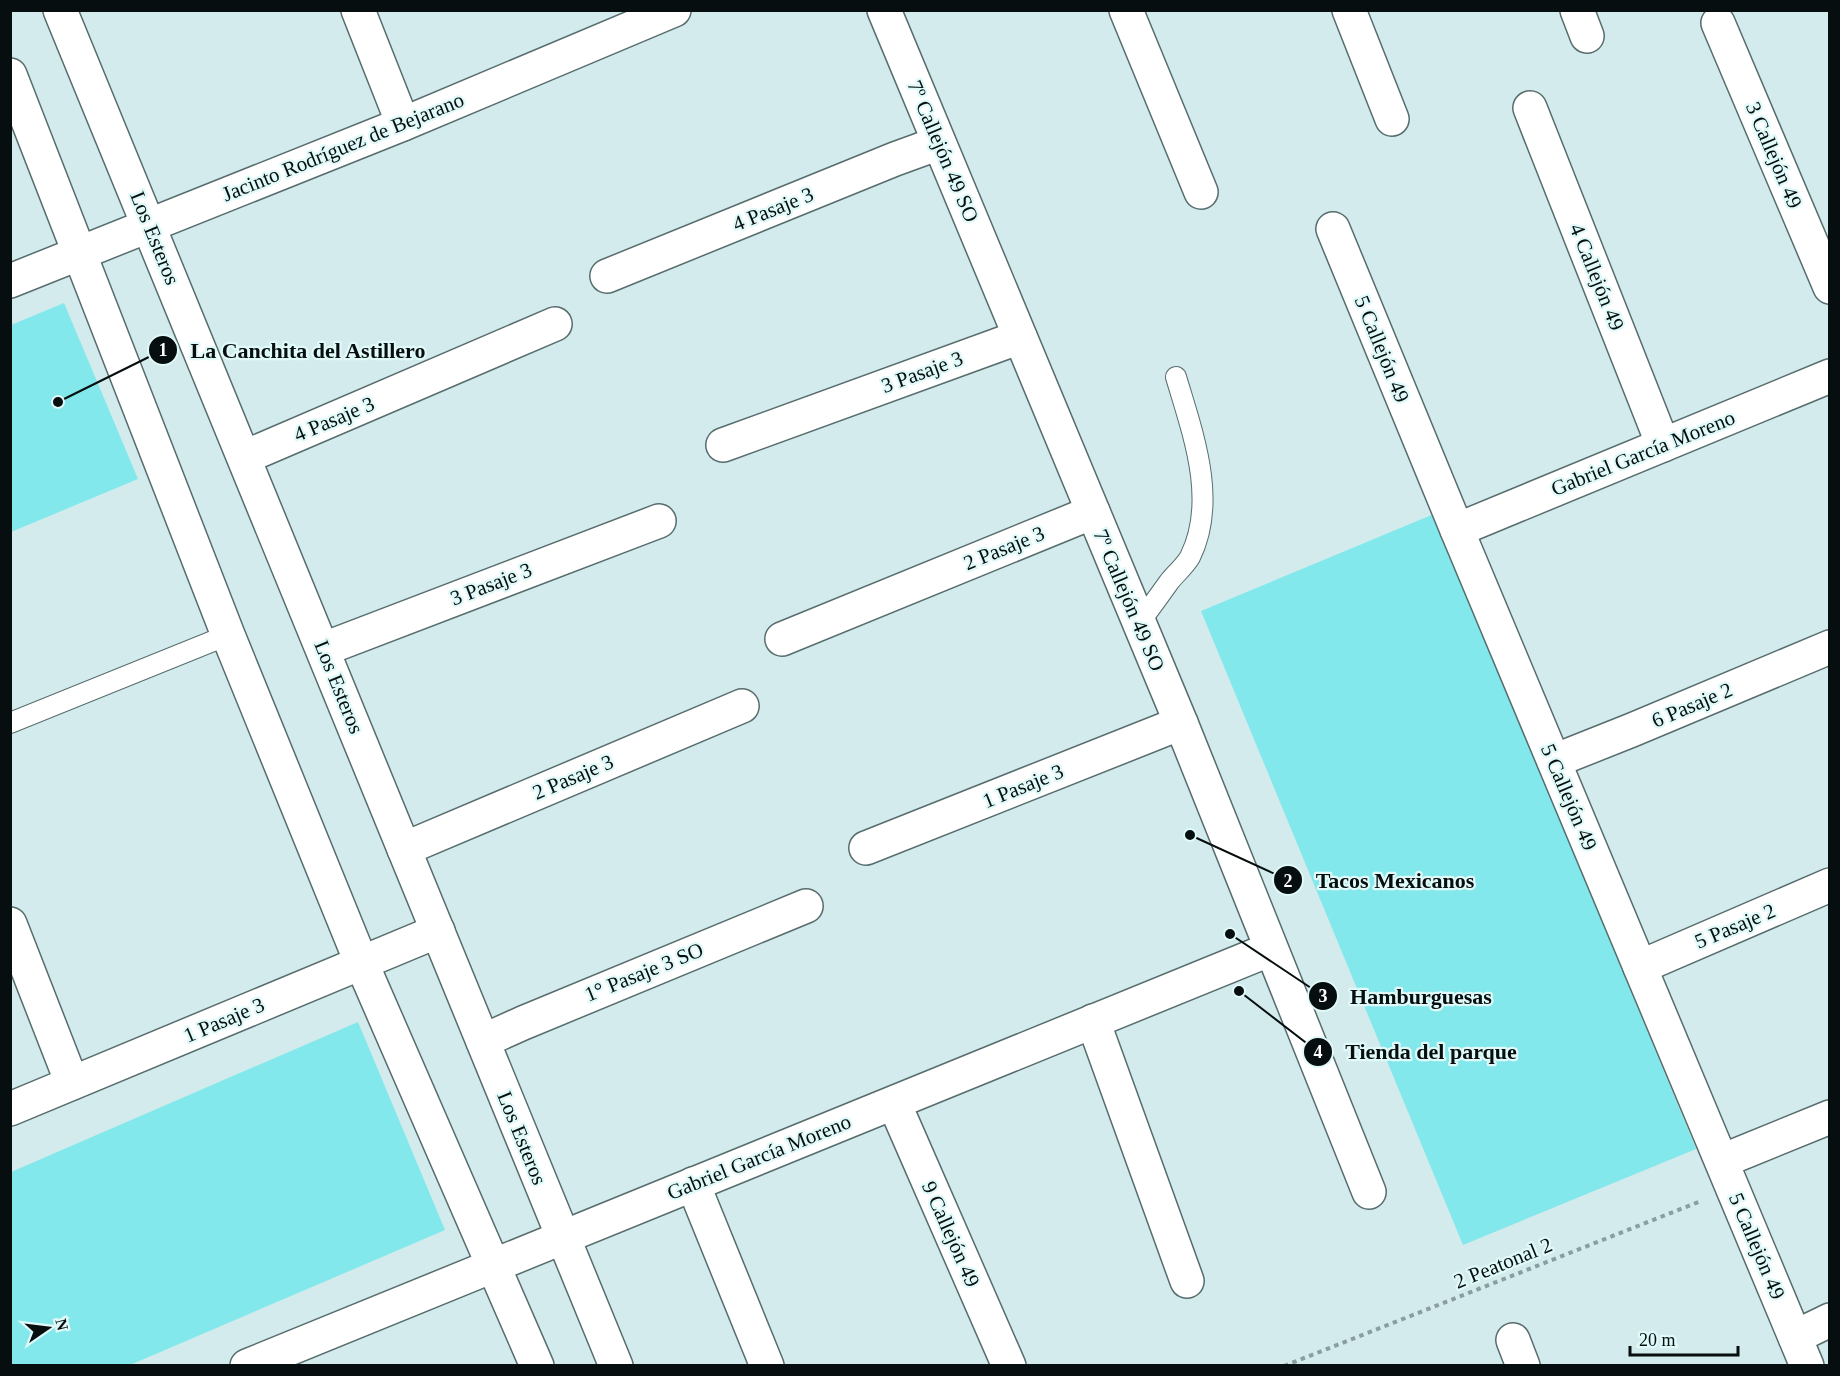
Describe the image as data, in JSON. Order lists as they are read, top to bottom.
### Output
{
  "streets": {
    "street": [
      "Jacinto Rodríguez de Bejarano",
      "7º Callejón 49 SO",
      "3 Callejón 49",
      "4 Pasaje 3",
      "Los Esteros",
      "4 Callejón 49",
      "5 Callejón 49",
      "3 Pasaje 3",
      "Gabriel García Moreno",
      "2 Pasaje 3",
      "6 Pasaje 2",
      "1 Pasaje 3",
      "5 Pasaje 2",
      "1° Pasaje 3 SO",
      "9 Callejón 49"
    ],
    "path": ["2 Peatonal 2"]
  },
  "crossings": [
    ["Jacinto Rodríguez de Bejarano", "Los Esteros"],
    ["7º Callejón 49 SO", "4 Pasaje 3"],
    ["7º Callejón 49 SO", "3 Pasaje 3"],
    ["7º Callejón 49 SO", "Gabriel García Moreno"],
    ["7º Callejón 49 SO", "2 Pasaje 3"],
    ["7º Callejón 49 SO", "1 Pasaje 3"],
    ["4 Pasaje 3", "Los Esteros"],
    ["Los Esteros", "3 Pasaje 3"],
    ["Los Esteros", "Gabriel García Moreno"],
    ["Los Esteros", "2 Pasaje 3"],
    ["Los Esteros", "1 Pasaje 3"],
    ["Los Esteros", "1° Pasaje 3 SO"],
    ["4 Callejón 49", "Gabriel García Moreno"],
    ["5 Callejón 49", "Gabriel García Moreno"],
    ["5 Callejón 49", "6 Pasaje 2"],
    ["5 Callejón 49", "5 Pasaje 2"],
    ["5 Callejón 49", "2 Peatonal 2"],
    ["Gabriel García Moreno", "9 Callejón 49"]
  ],
  "places": [
    "La Canchita del Astillero",
    "Tacos Mexicanos",
    "Hamburguesas",
    "Tienda del parque"
  ],
  "scale_bar": "20 m",
  "north": "right"
}
